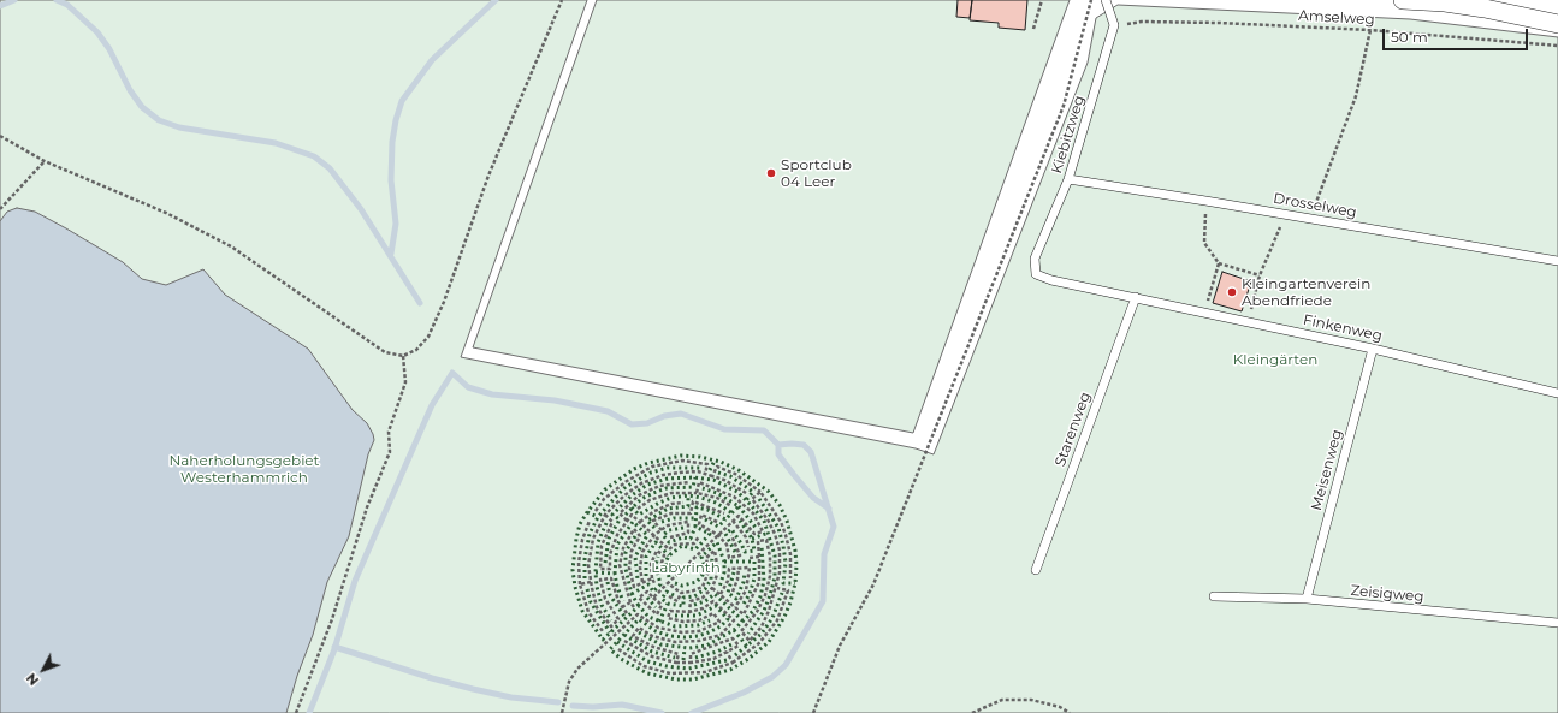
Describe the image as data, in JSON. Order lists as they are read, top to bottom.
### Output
{
  "streets": {
    "lane": [
      "Kiebitzweg",
      "Drosselweg",
      "Finkenweg",
      "Starenweg",
      "Meisenweg",
      "Zeisigweg"
    ],
    "path": ["Amselweg"]
  },
  "crossings": [
    ["Amselweg", "Kiebitzweg"],
    ["Kiebitzweg", "Drosselweg"],
    ["Kiebitzweg", "Finkenweg"],
    ["Finkenweg", "Starenweg"],
    ["Finkenweg", "Meisenweg"],
    ["Meisenweg", "Zeisigweg"]
  ],
  "parks": ["Kleingärten", "Naherholungsgebiet Westerhammrich", "Labyrinth"],
  "places": ["Sportclub 04 Leer", "Kleingartenverein Abendfriede"],
  "scale_bar": "50 m",
  "north": "bottom left"
}
